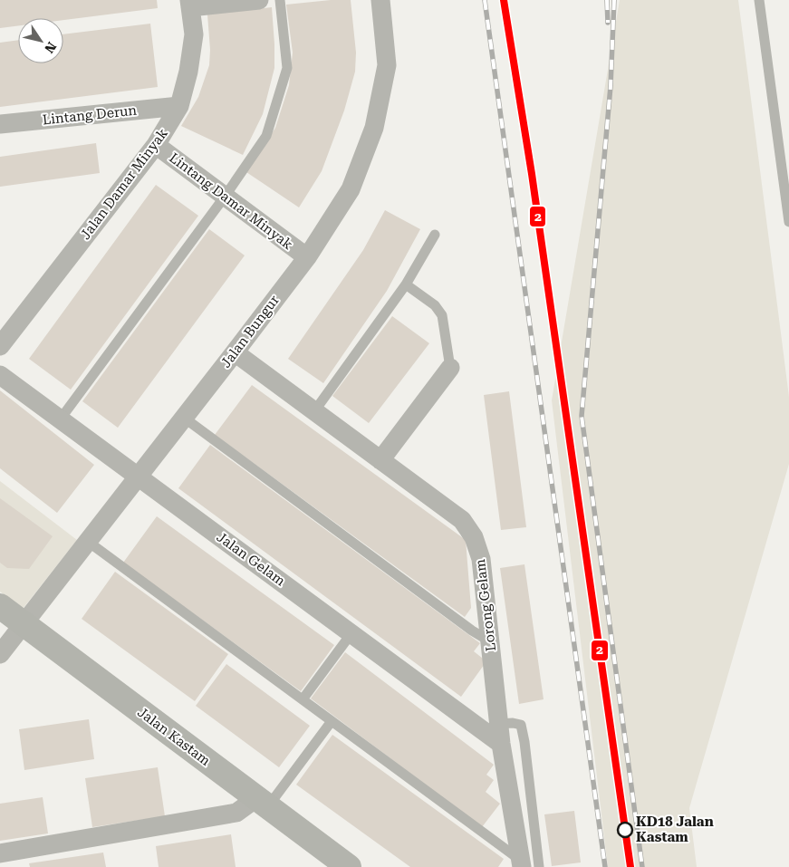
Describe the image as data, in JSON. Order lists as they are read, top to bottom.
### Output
{
  "streets": {
    "street": [
      "Lintang Derun",
      "Jalan Damar Minyak",
      "Lintang Damar Minyak",
      "Jalan Bungur",
      "Jalan Gelam",
      "Lorong Gelam",
      "Jalan Kastam"
    ]
  },
  "crossings": [
    ["Lintang Derun", "Jalan Damar Minyak"],
    ["Jalan Damar Minyak", "Lintang Damar Minyak"],
    ["Lintang Damar Minyak", "Jalan Bungur"],
    ["Jalan Bungur", "Jalan Gelam"],
    ["Jalan Bungur", "Lorong Gelam"],
    ["Jalan Bungur", "Jalan Kastam"],
    ["Jalan Gelam", "Lorong Gelam"]
  ],
  "places": ["KD18 Jalan Kastam"],
  "lines": ["transit line 2"],
  "north": "bottom right"
}
